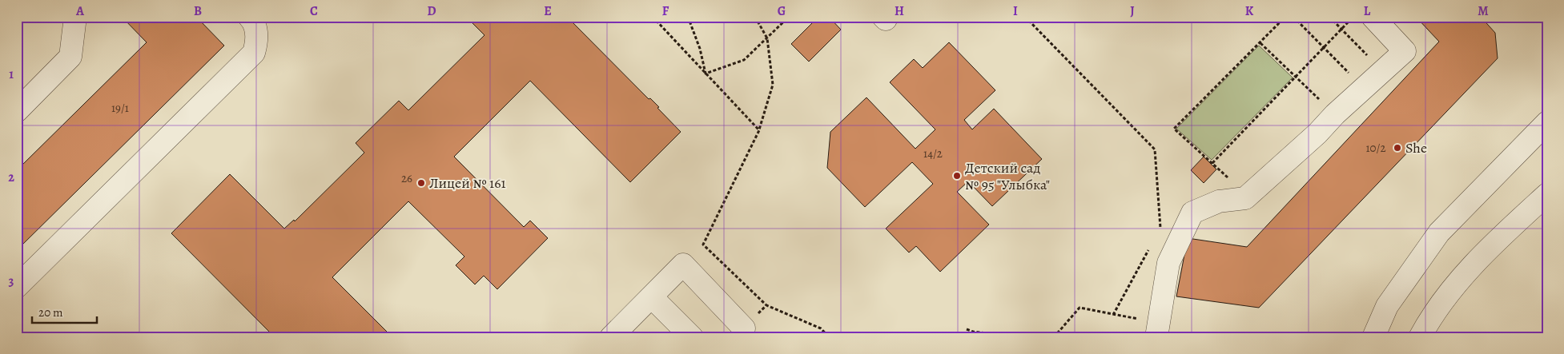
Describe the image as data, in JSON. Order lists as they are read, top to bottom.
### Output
{
  "places": ["She", "Детский сад № 95 \"Улыбка\"", "Лицей № 161"],
  "house_numbers": [
    "19/1",
    "10/2",
    "14/2",
    "26"
  ],
  "scale_bar": "20 m",
  "grid": {
    "columns": [
      "A",
      "B",
      "C",
      "D",
      "E",
      "F",
      "G",
      "H",
      "I",
      "J",
      "K",
      "L",
      "M"
    ],
    "rows": ["1", "2", "3"]
  }
}
